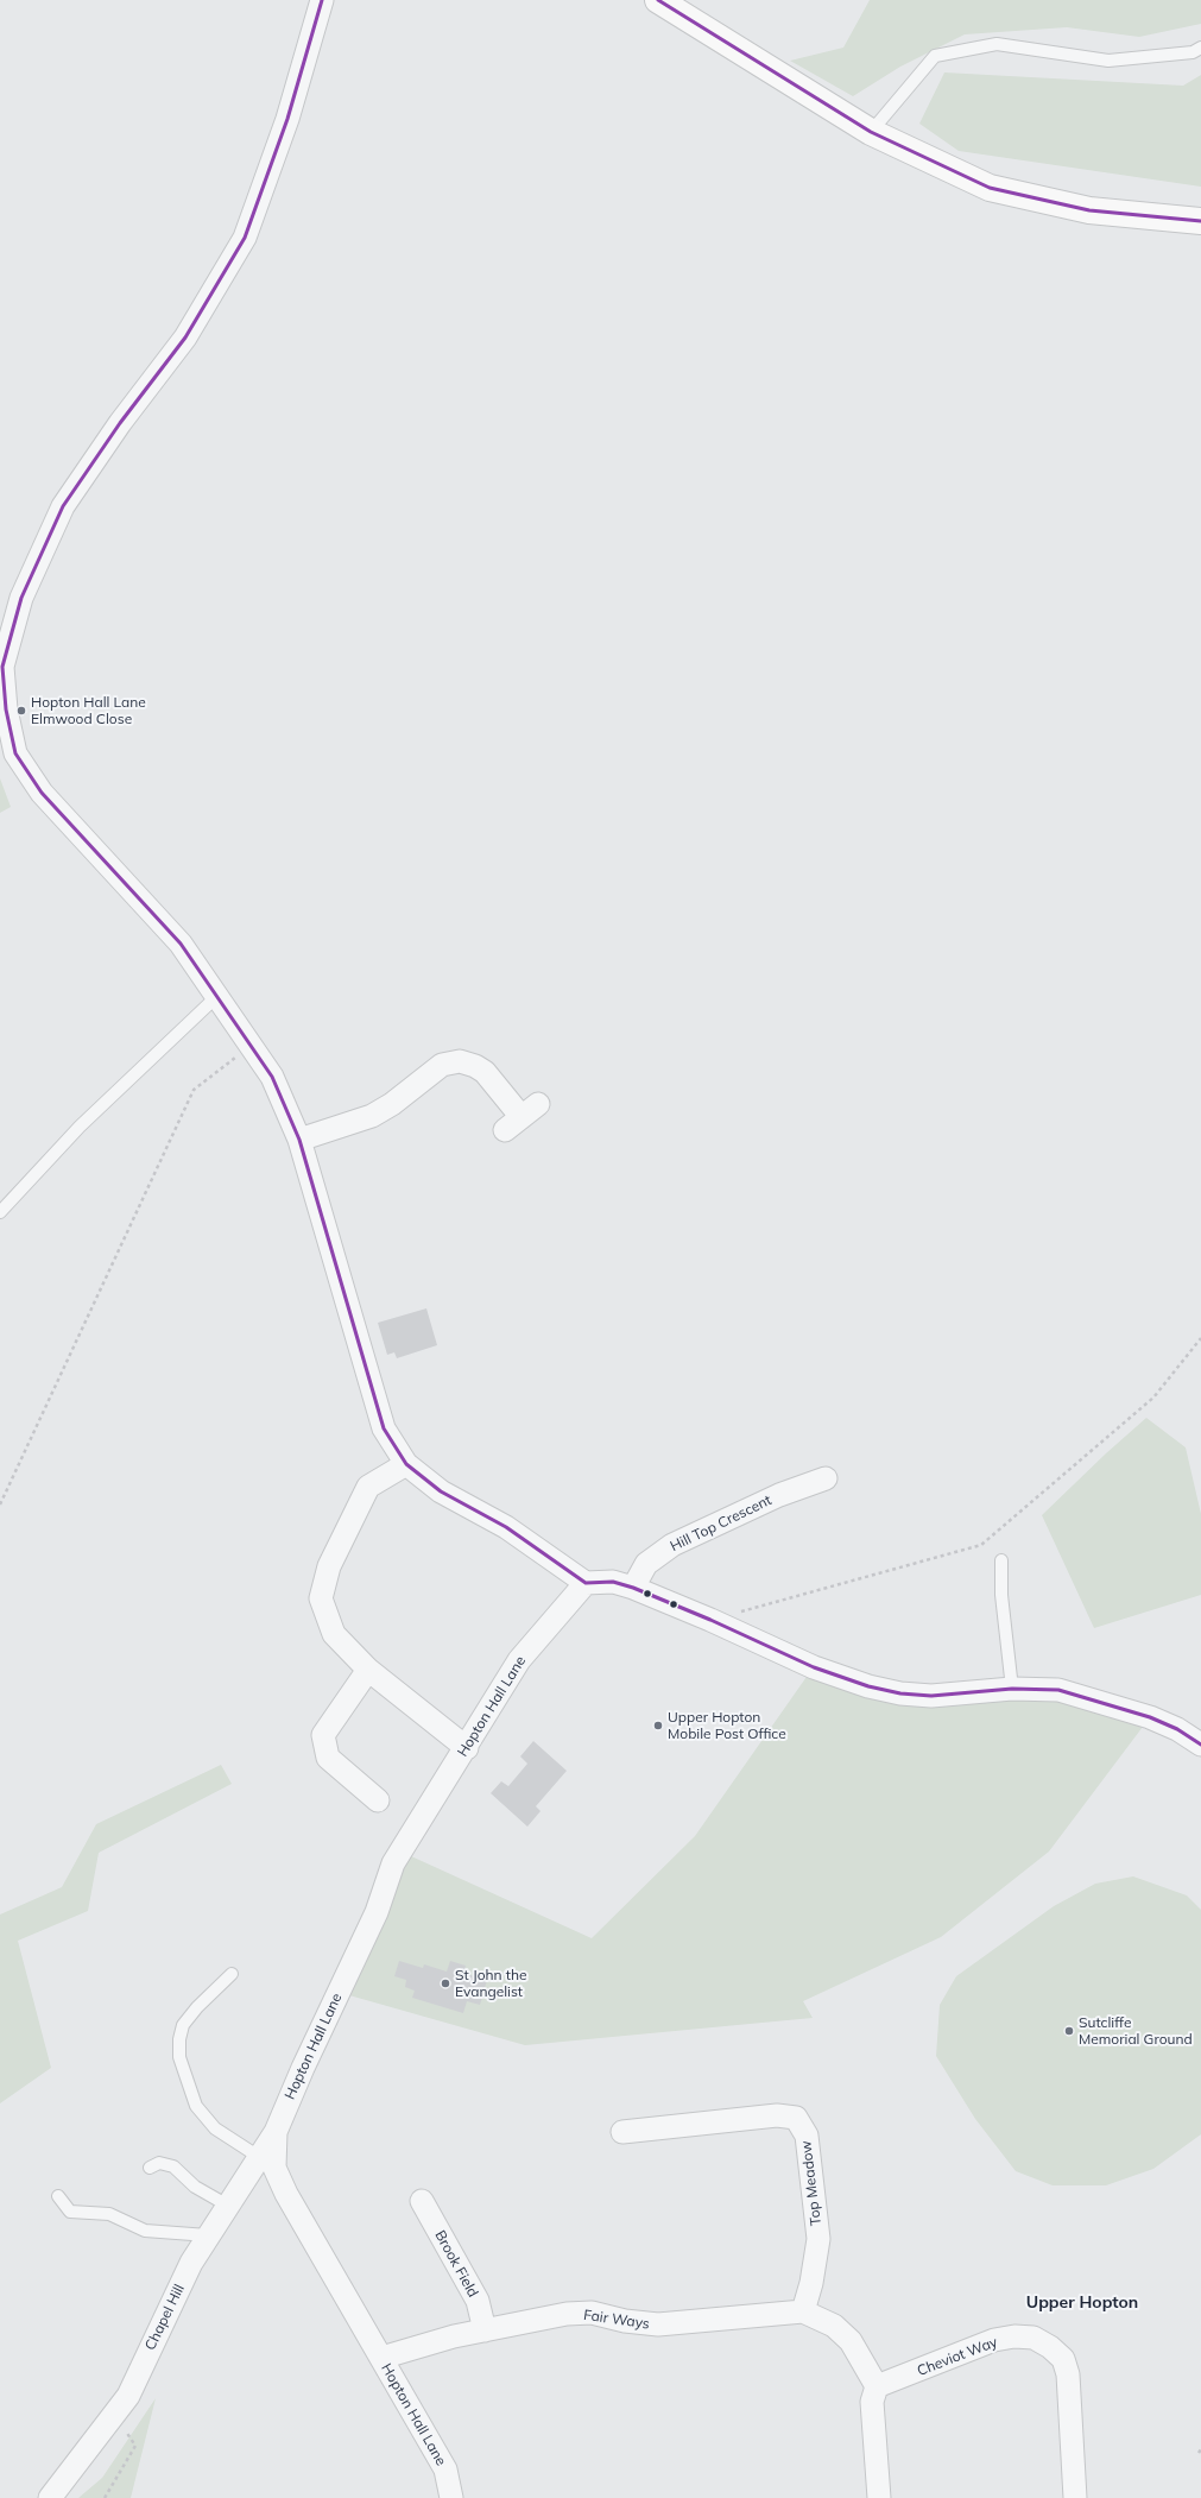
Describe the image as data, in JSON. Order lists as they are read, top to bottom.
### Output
{
  "streets": {
    "street": [
      "Hill Top Crescent",
      "Hopton Hall Lane",
      "Top Meadow",
      "Brook Field",
      "Chapel Hill",
      "Fair Ways",
      "Cheviot Way"
    ]
  },
  "crossings": [
    ["Hopton Hall Lane", "Chapel Hill"],
    ["Hopton Hall Lane", "Fair Ways"],
    ["Top Meadow", "Fair Ways"],
    ["Brook Field", "Fair Ways"]
  ],
  "districts": ["Upper Hopton"],
  "places": [
    "Hopton Hall Lane Elmwood Close",
    "Upper Hopton Mobile Post Office",
    "St John the Evangelist",
    "Sutcliffe Memorial Ground"
  ]
}
